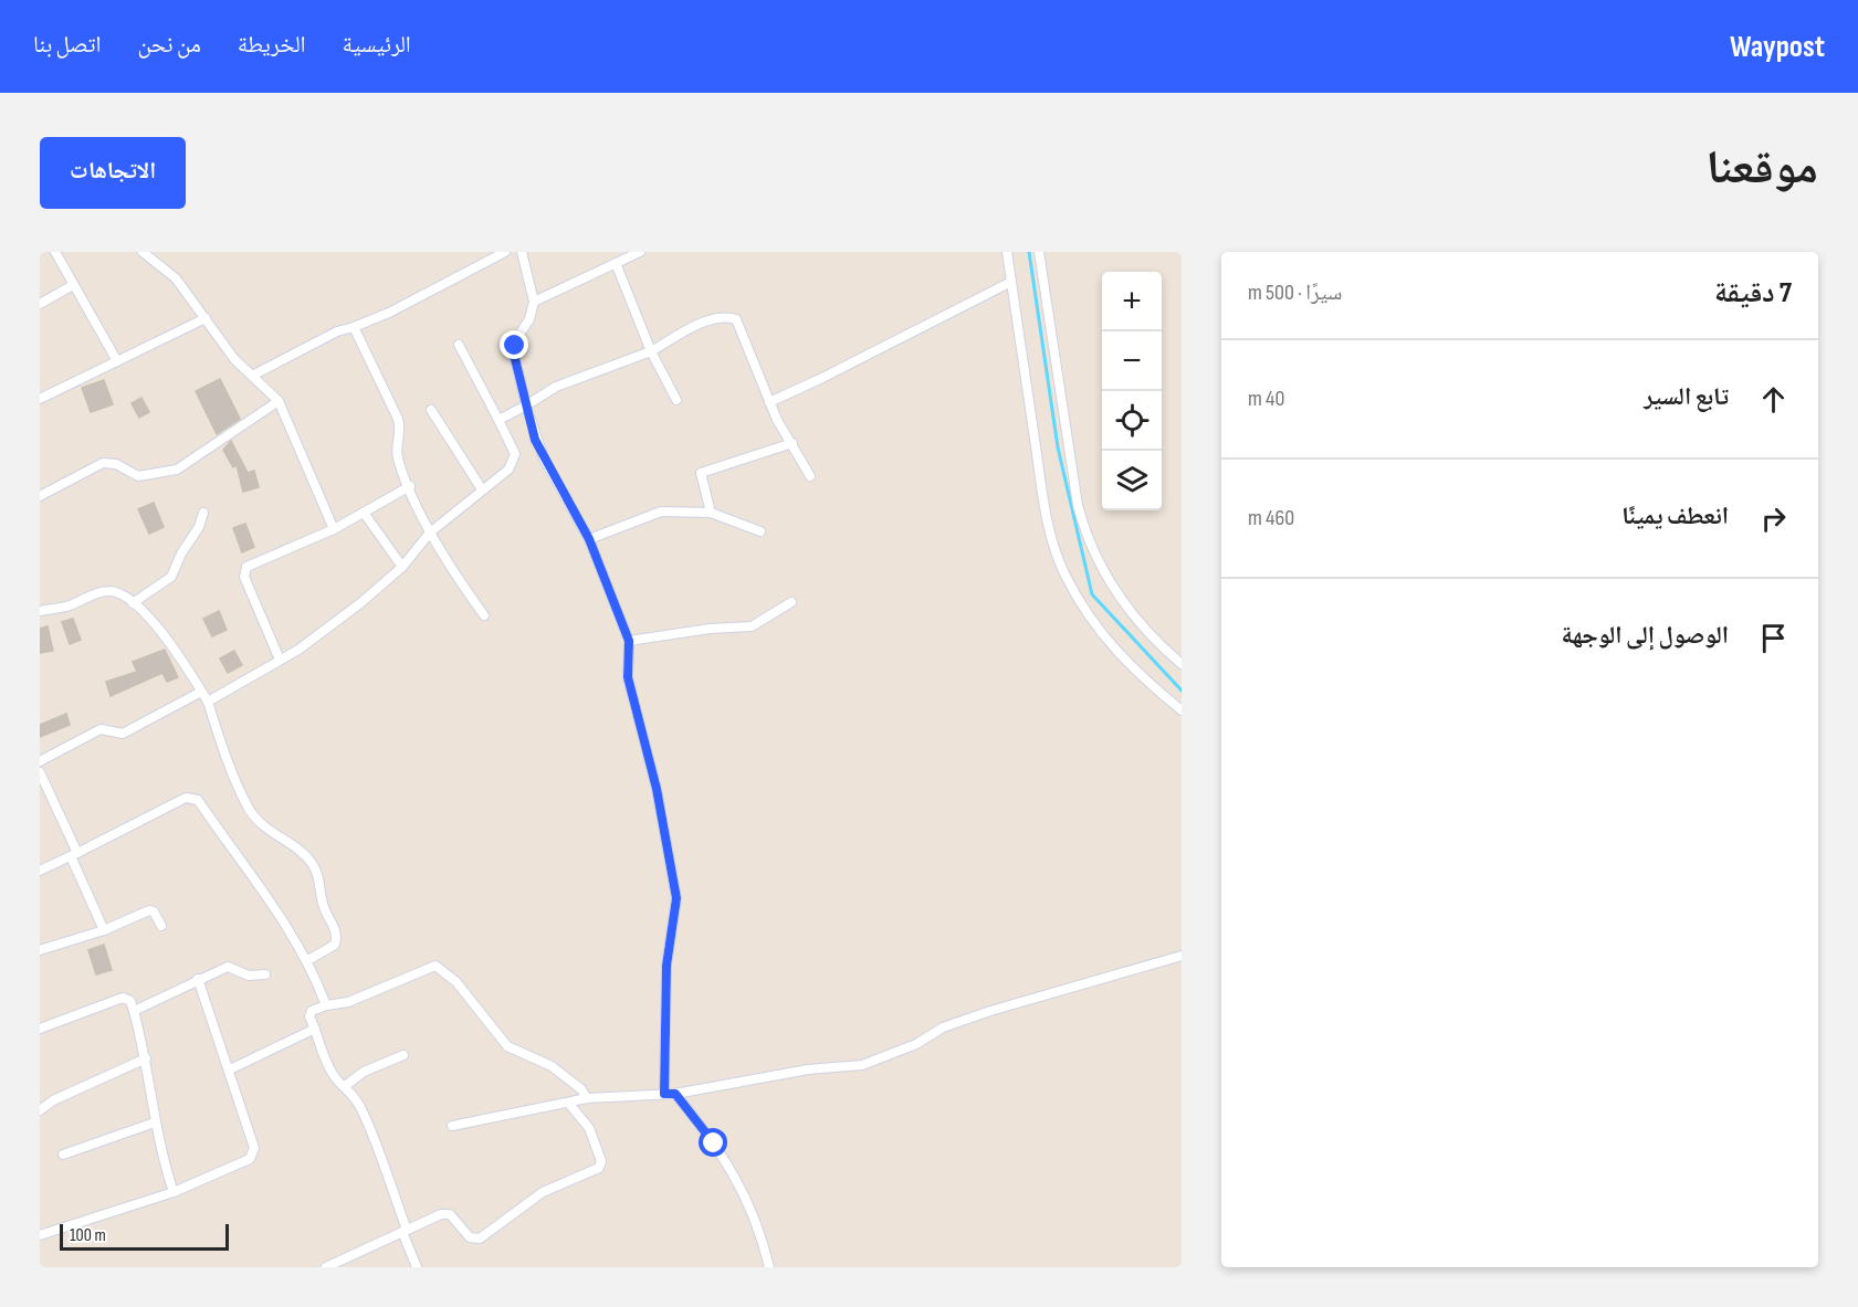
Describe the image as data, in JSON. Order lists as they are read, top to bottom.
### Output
{
  "scale_bar": "100 m",
  "page": {
    "header": "Waypost",
    "nav": [
      "الرئيسية",
      "الخريطة",
      "من نحن",
      "اتصل بنا"
    ],
    "title": "موقعنا",
    "buttons": "الاتجاهات",
    "heading": ["7 دقيقة", "سيرًا · 500 m"],
    "map_buttons": ["+", "−"],
    "list": [
      ["تابع السير", "40 m"],
      ["انعطف يمينًا", "460 m"],
      "الوصول إلى الوجهة"
    ],
    "scale": "100 m"
  }
}
